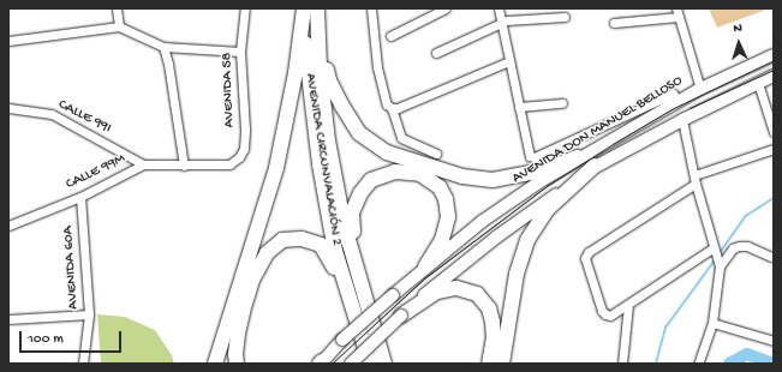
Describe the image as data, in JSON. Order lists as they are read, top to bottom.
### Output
{
  "streets": {
    "highway": ["AVENIDA CIRCUNVALACIÓN 2"],
    "main road": ["AVENIDA DON MANUEL BELLOSO"],
    "street": [
      "AVENIDA 58",
      "CALLE 99I",
      "CALLE 99M",
      "AVENIDA 60A"
    ]
  },
  "crossings": [
    ["AVENIDA 58", "CALLE 99M"],
    ["CALLE 99I", "CALLE 99M"],
    ["CALLE 99M", "AVENIDA 60A"]
  ],
  "scale_bar": "100 m",
  "north": "top"
}
